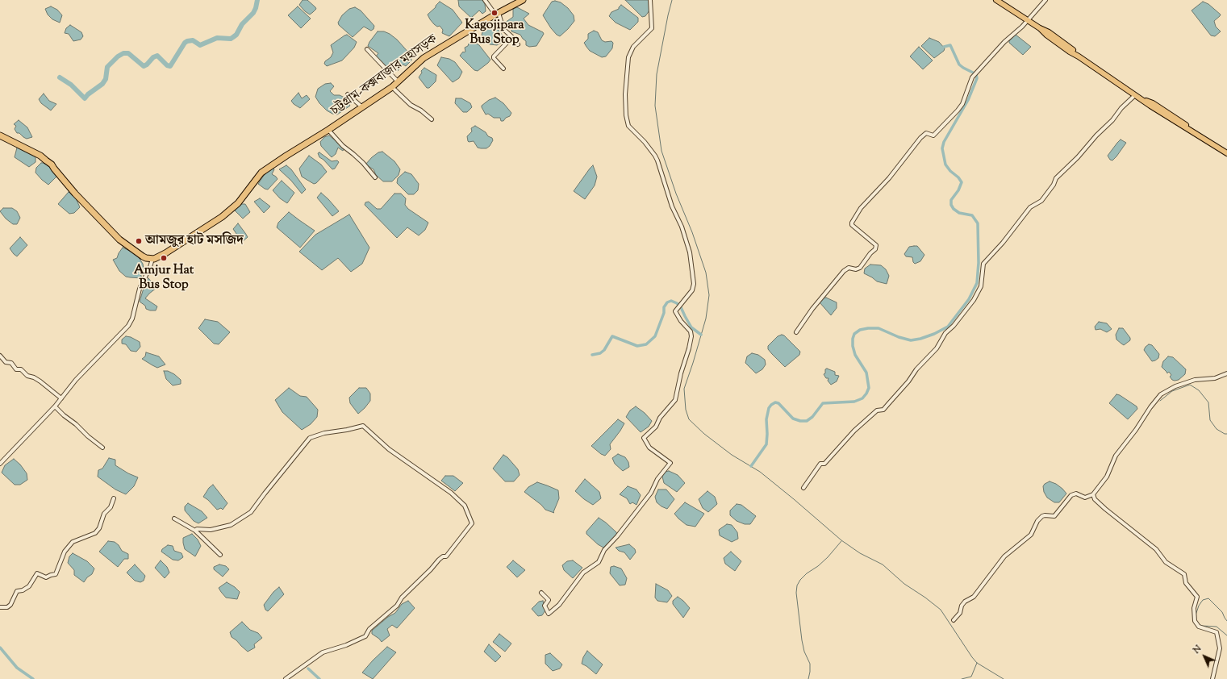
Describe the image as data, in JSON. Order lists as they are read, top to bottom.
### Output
{
  "streets": {
    "highway": ["চট্টগ্রাম-কক্সবাজার মহাসড়ক"]
  },
  "places": ["Kagojipara Bus Stop", "আমজুর হাট মসজিদ", "Amjur Hat Bus Stop"],
  "north": "top left"
}
